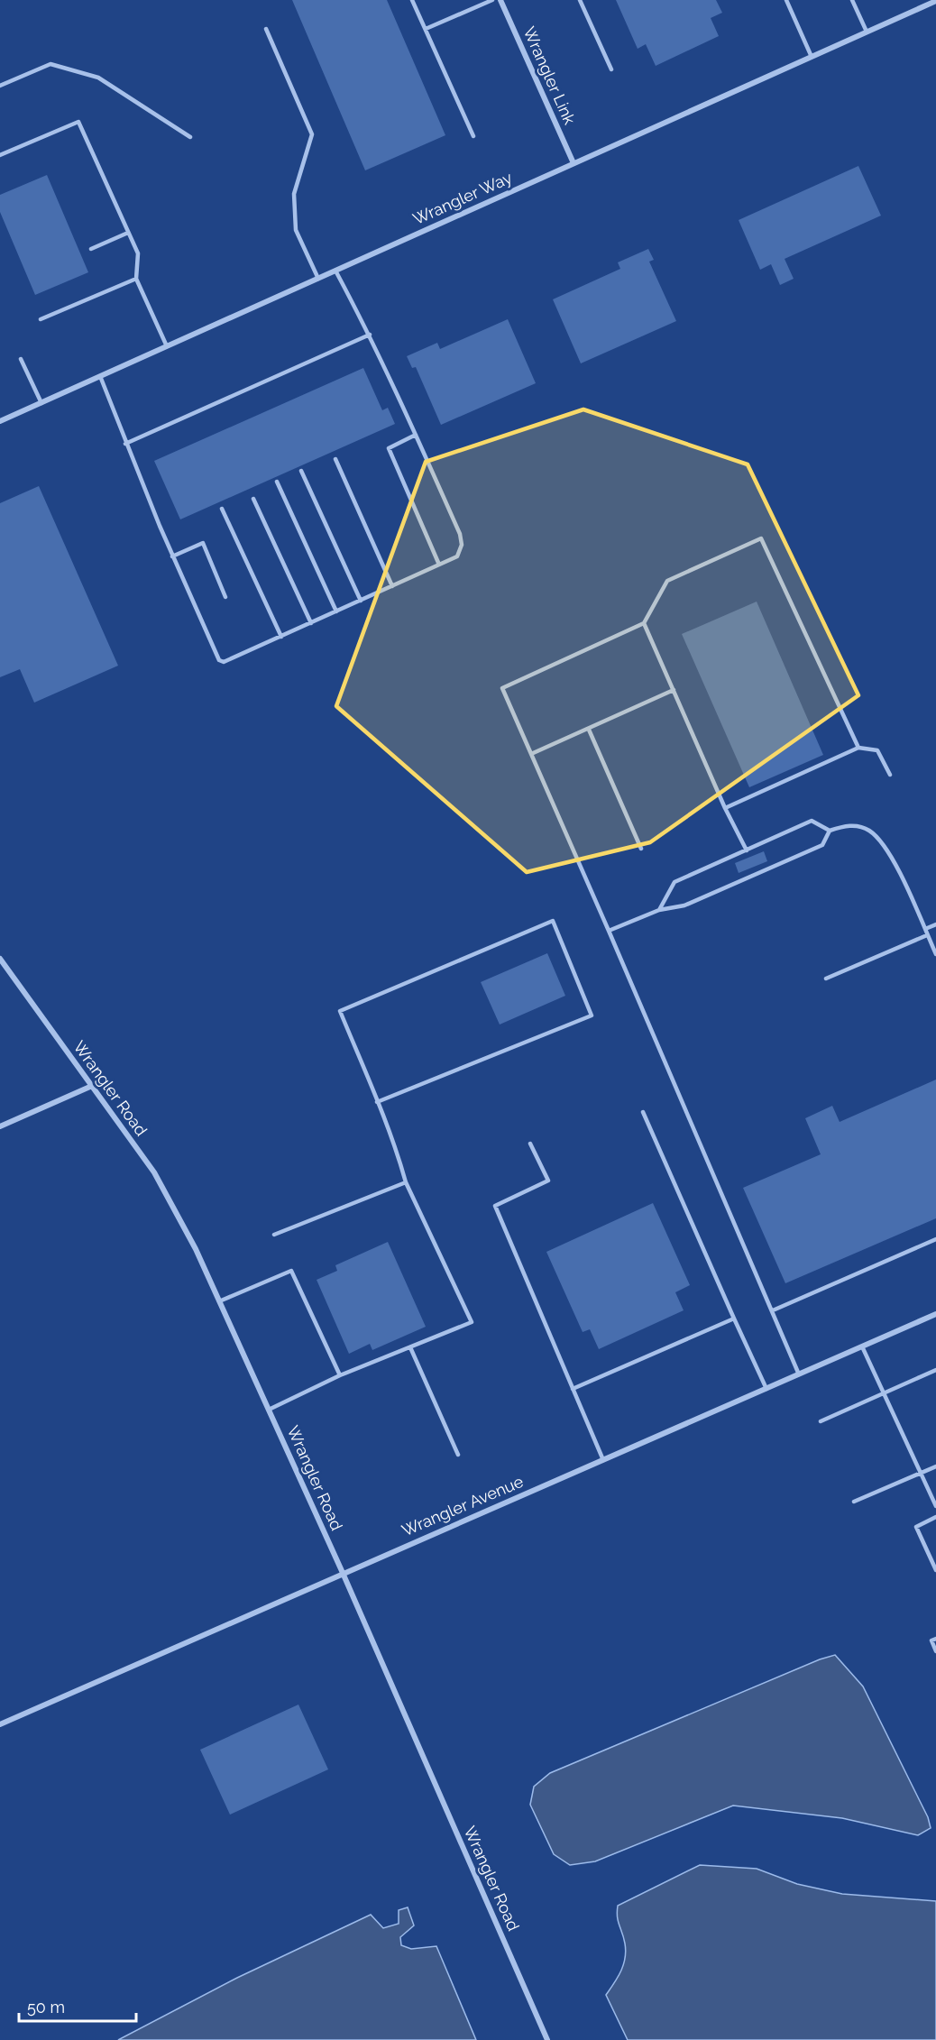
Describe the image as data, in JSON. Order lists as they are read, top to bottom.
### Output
{
  "streets": {
    "street": [
      "Wrangler Link",
      "Wrangler Way",
      "Wrangler Road",
      "Wrangler Avenue"
    ]
  },
  "crossings": [
    ["Wrangler Link", "Wrangler Way"],
    ["Wrangler Road", "Wrangler Avenue"]
  ],
  "scale_bar": "50 m"
}
